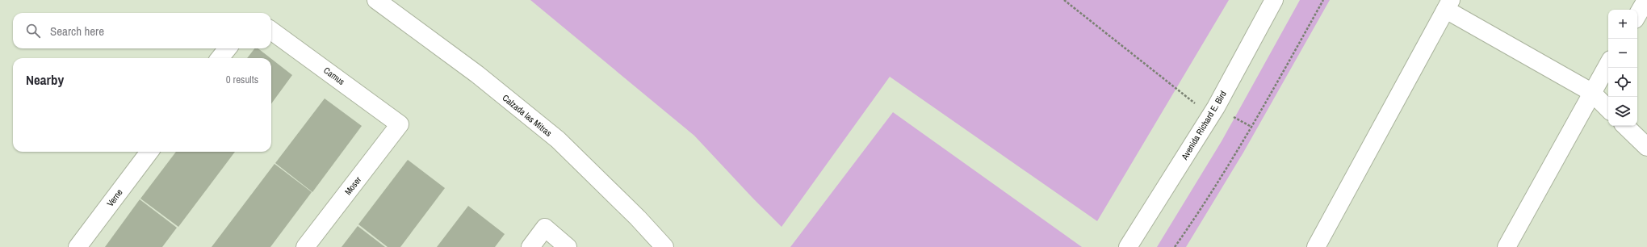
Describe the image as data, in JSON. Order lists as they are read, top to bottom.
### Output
{
  "streets": {
    "street": [
      "Camus",
      "Calzada las Mitras",
      "Avenida Richard E. Bird",
      "Moser",
      "Verne"
    ]
  },
  "crossings": [
    ["Camus", "Moser"]
  ],
  "page": {
    "map_buttons": ["+", "−"],
    "search": "Search here",
    "heading": ["Nearby", "0 results"]
  }
}
